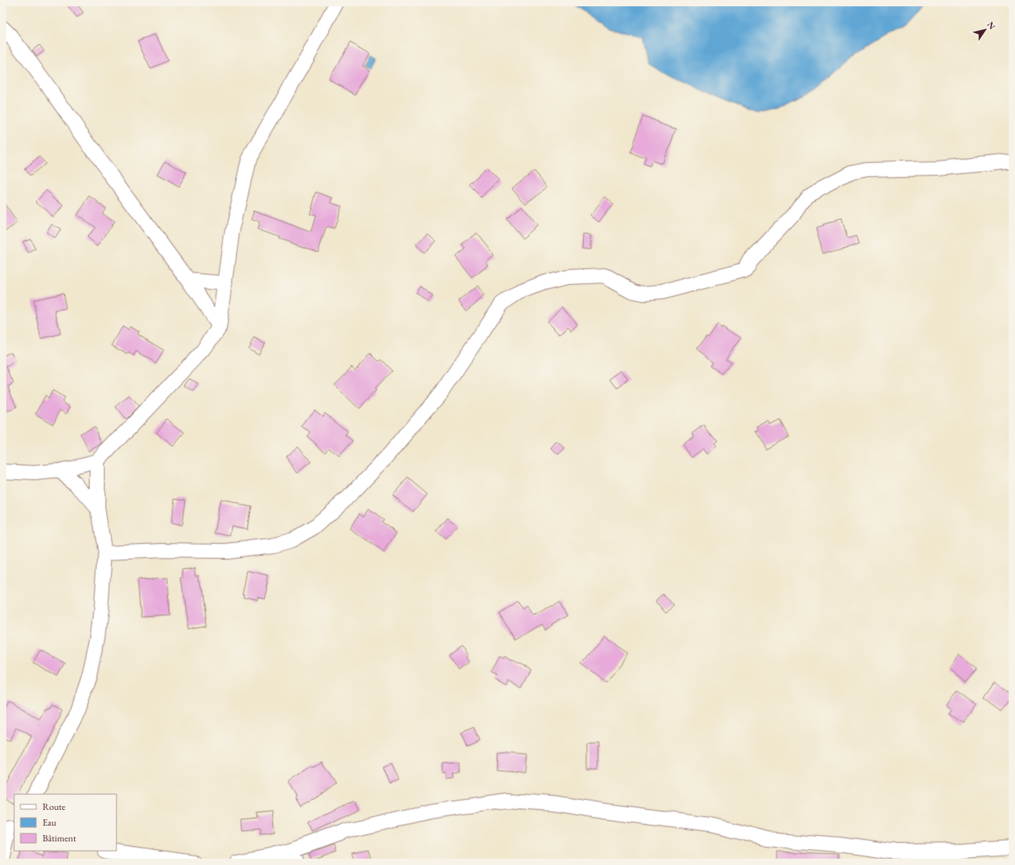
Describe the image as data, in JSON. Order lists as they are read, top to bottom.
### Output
{
  "legend": ["Route", "Eau", "Bâtiment"],
  "north": "top right"
}
